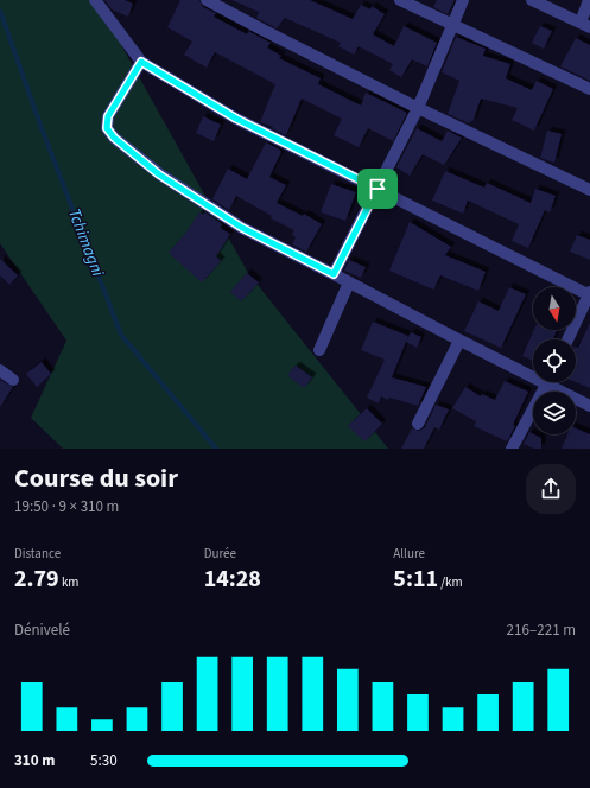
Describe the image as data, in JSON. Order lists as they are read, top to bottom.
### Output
{
  "water": ["Tchimagni"],
  "north": "bottom",
  "page": {
    "heading": ["Course du soir", "19:50 · 9 × 310 m"],
    "stats": [
      ["Distance", "2.79 km"],
      ["Durée", "14:28"],
      ["Allure", "5:11 /km"]
    ],
    "chart": ["Dénivelé", "216–221 m"],
    "list": [
      {
        "name": "310 m",
        "note": "5:30"
      }
    ]
  }
}
